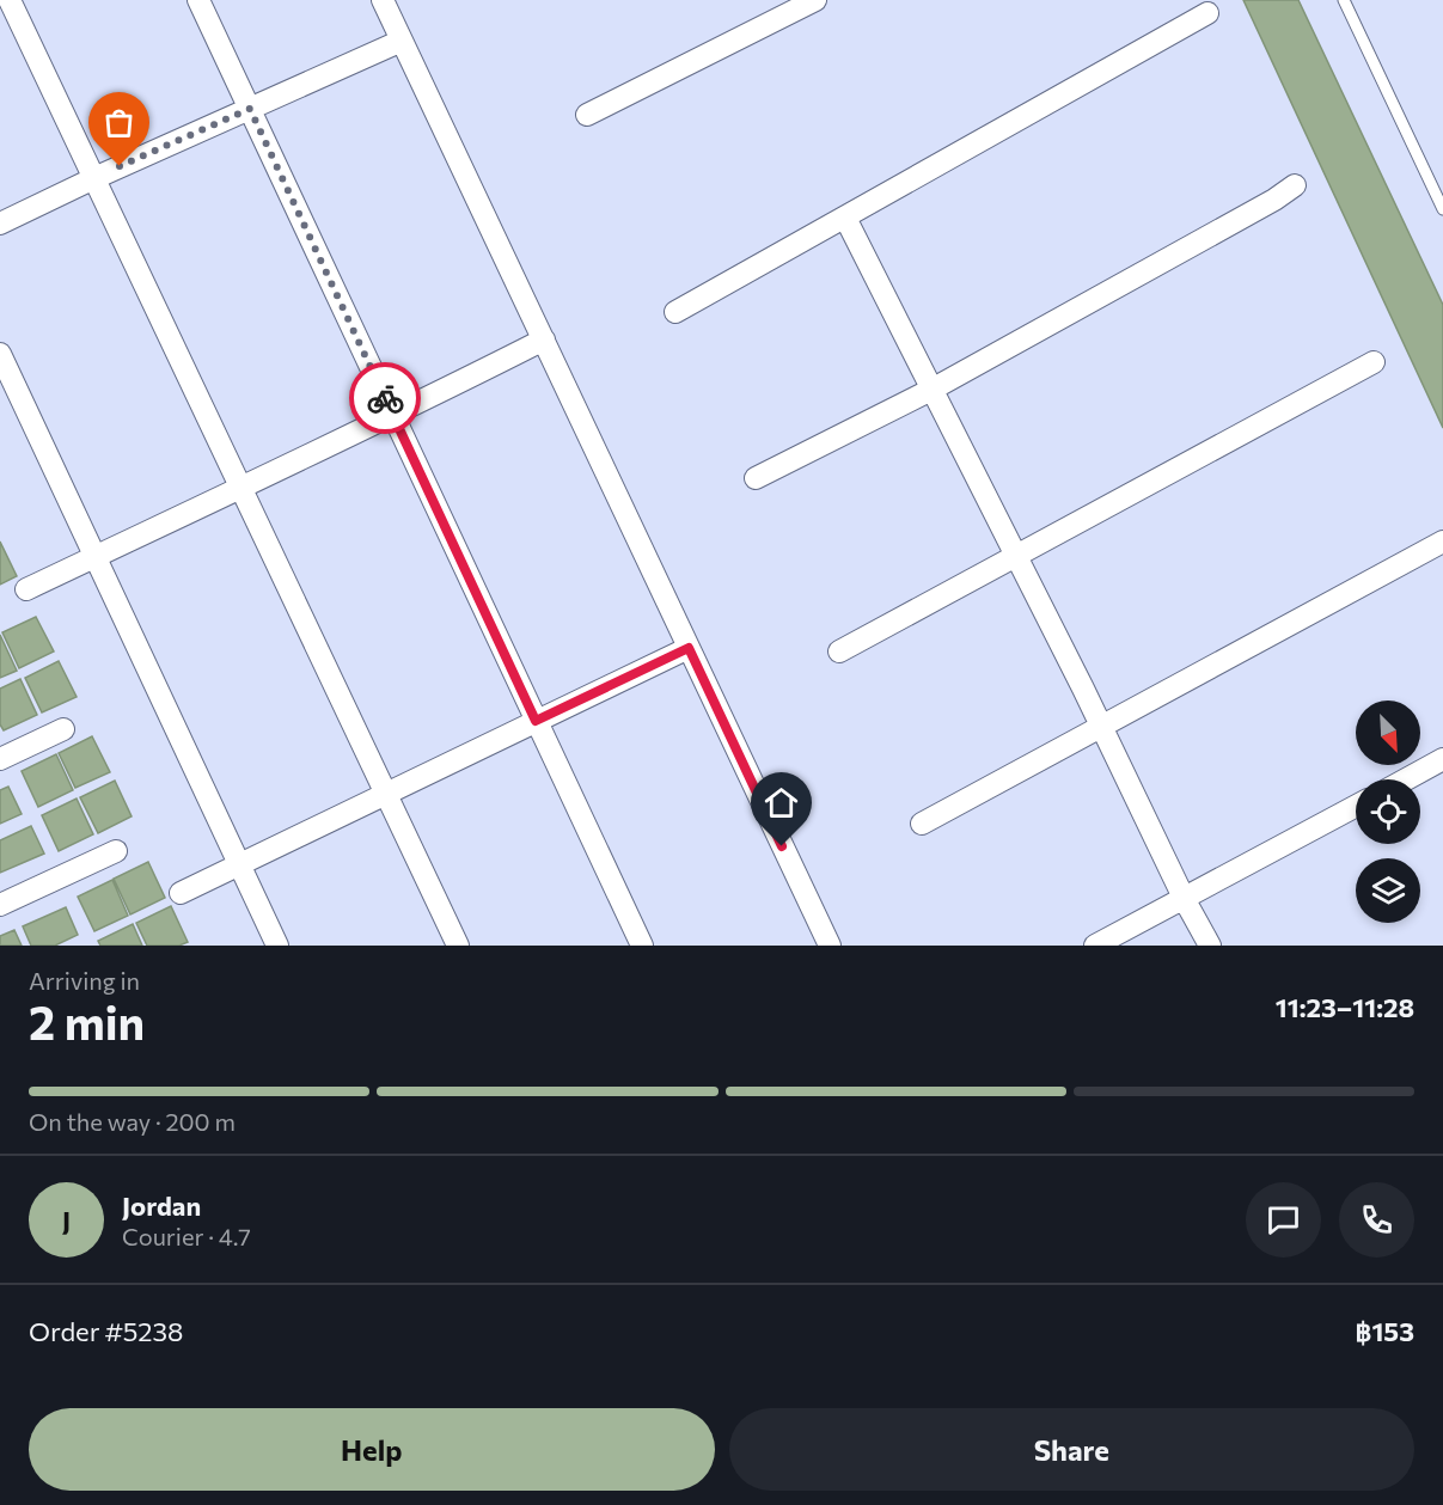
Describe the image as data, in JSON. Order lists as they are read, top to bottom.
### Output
{
  "north": "bottom right",
  "page": {
    "heading": ["2 min", "Arriving in", "11:23–11:28"],
    "panel": [
      "Jordan",
      "Courier · 4.7",
      "Order #5238",
      "฿153"
    ],
    "bar": "On the way · 200 m",
    "round": "J",
    "buttons": ["Help", "Share"]
  }
}
